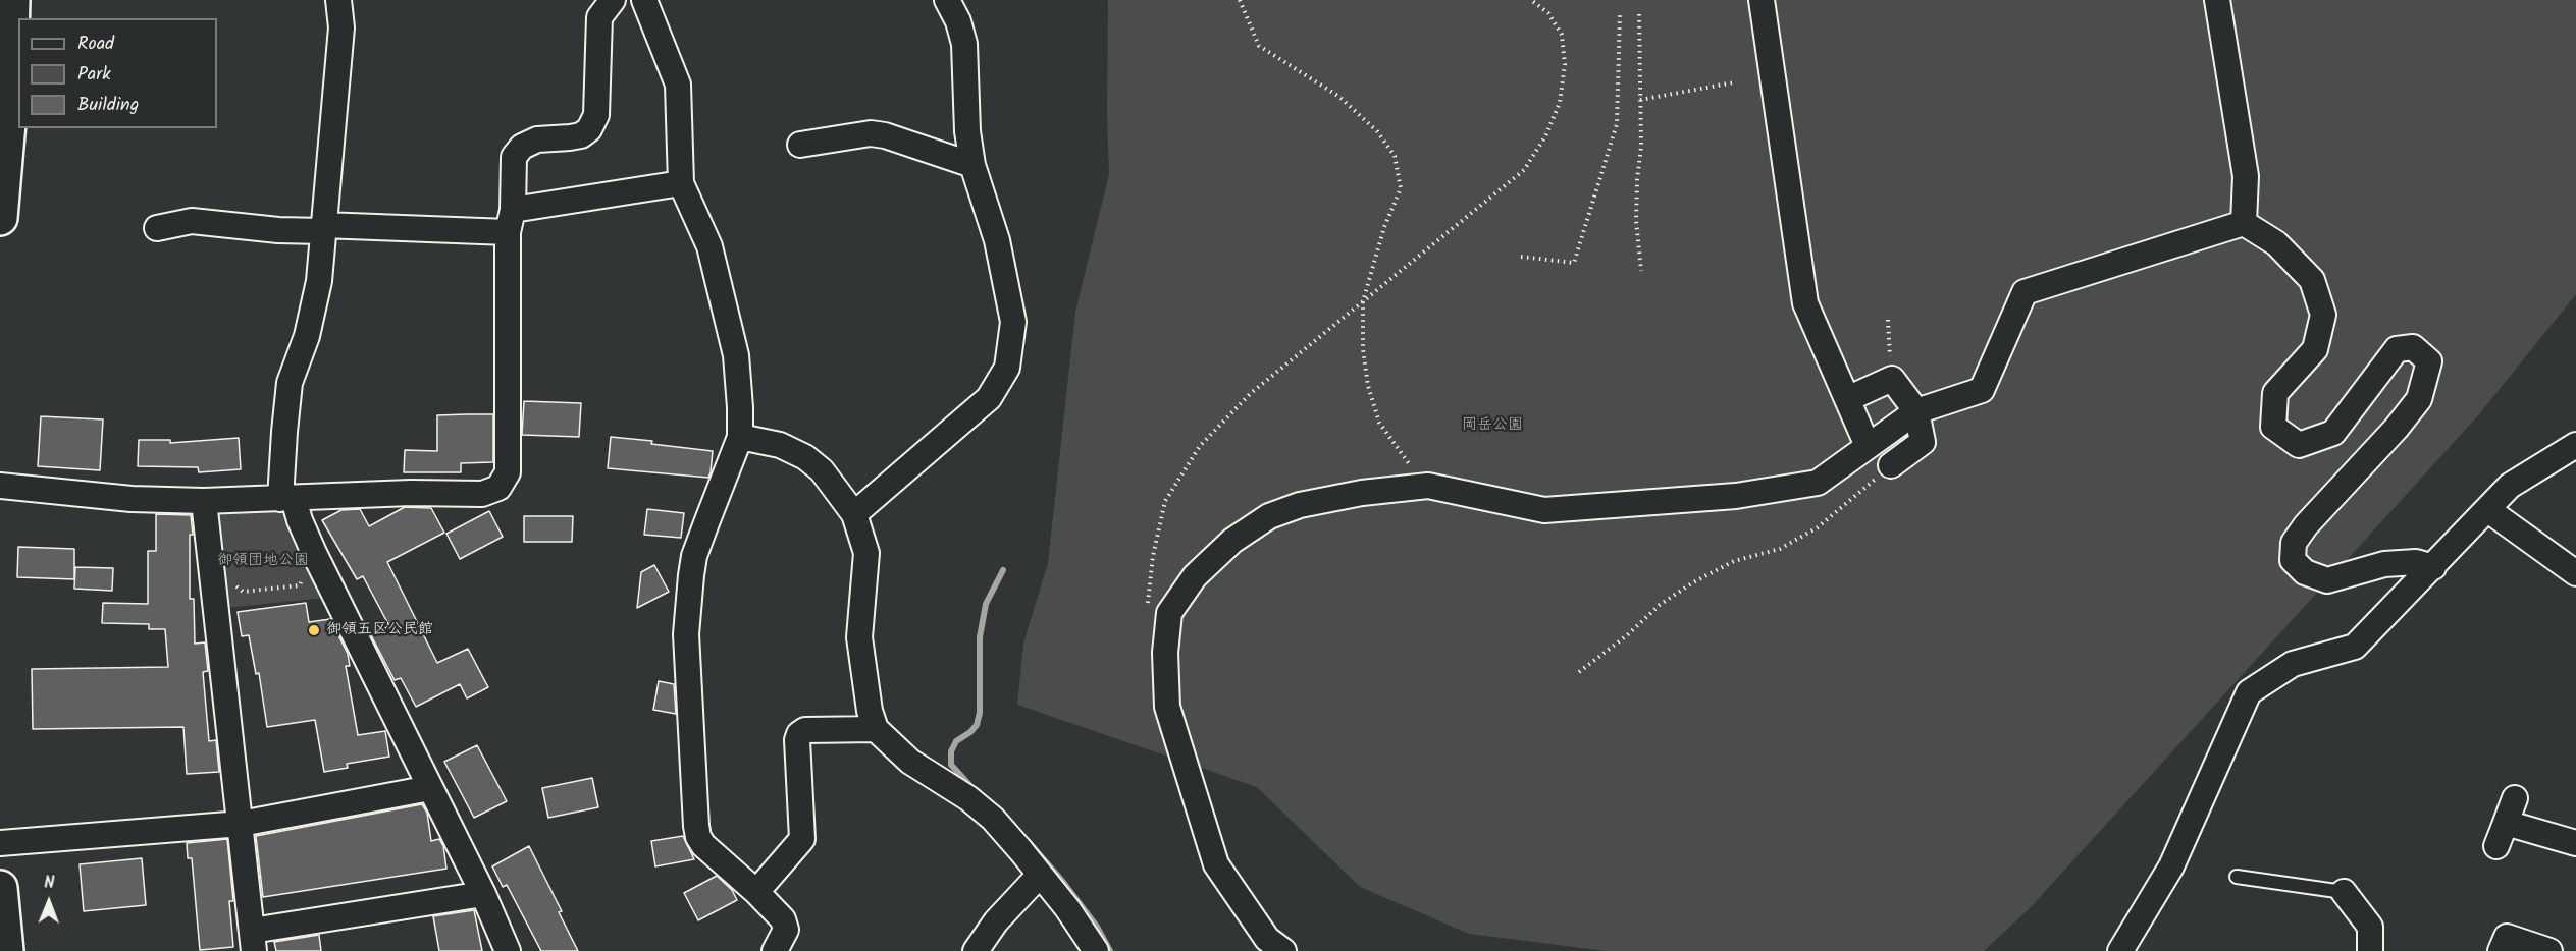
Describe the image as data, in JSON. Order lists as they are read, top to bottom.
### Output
{
  "parks": ["岡岳公園", "御領団地公園"],
  "places": ["御領五区公民館"],
  "legend": ["Road", "Park", "Building"],
  "north": "top"
}
